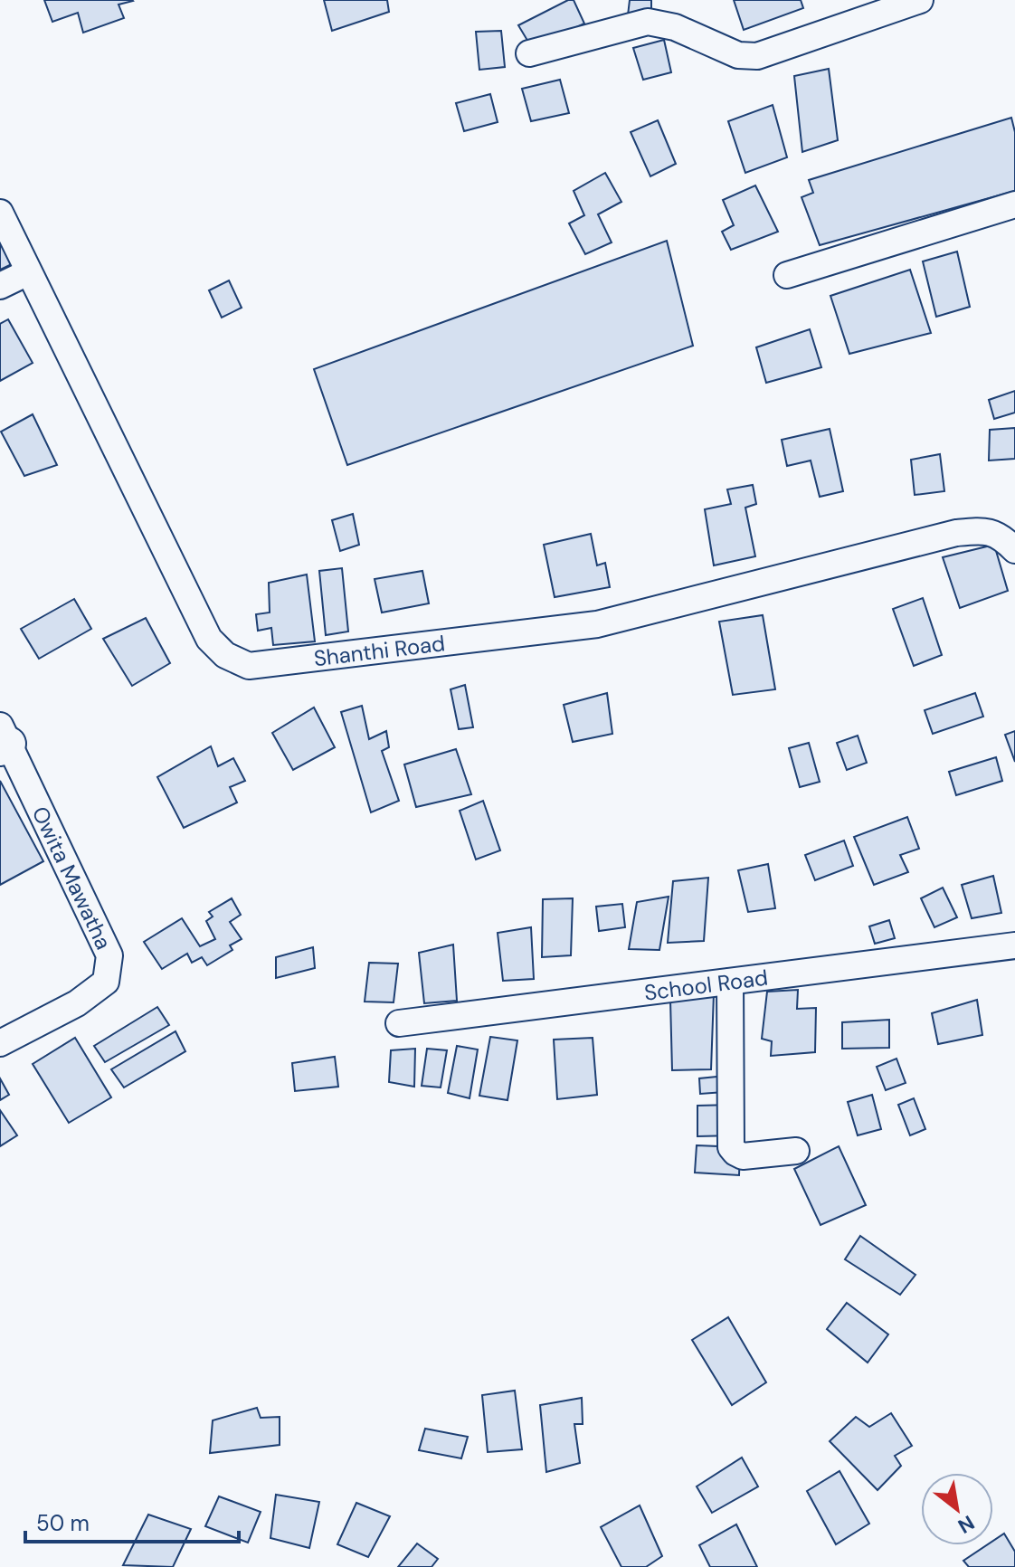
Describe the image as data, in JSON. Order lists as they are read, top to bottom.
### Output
{
  "streets": {
    "street": ["Shanthi Road", "Owita Mawatha", "School Road"]
  },
  "scale_bar": "50 m",
  "north": "bottom right"
}
